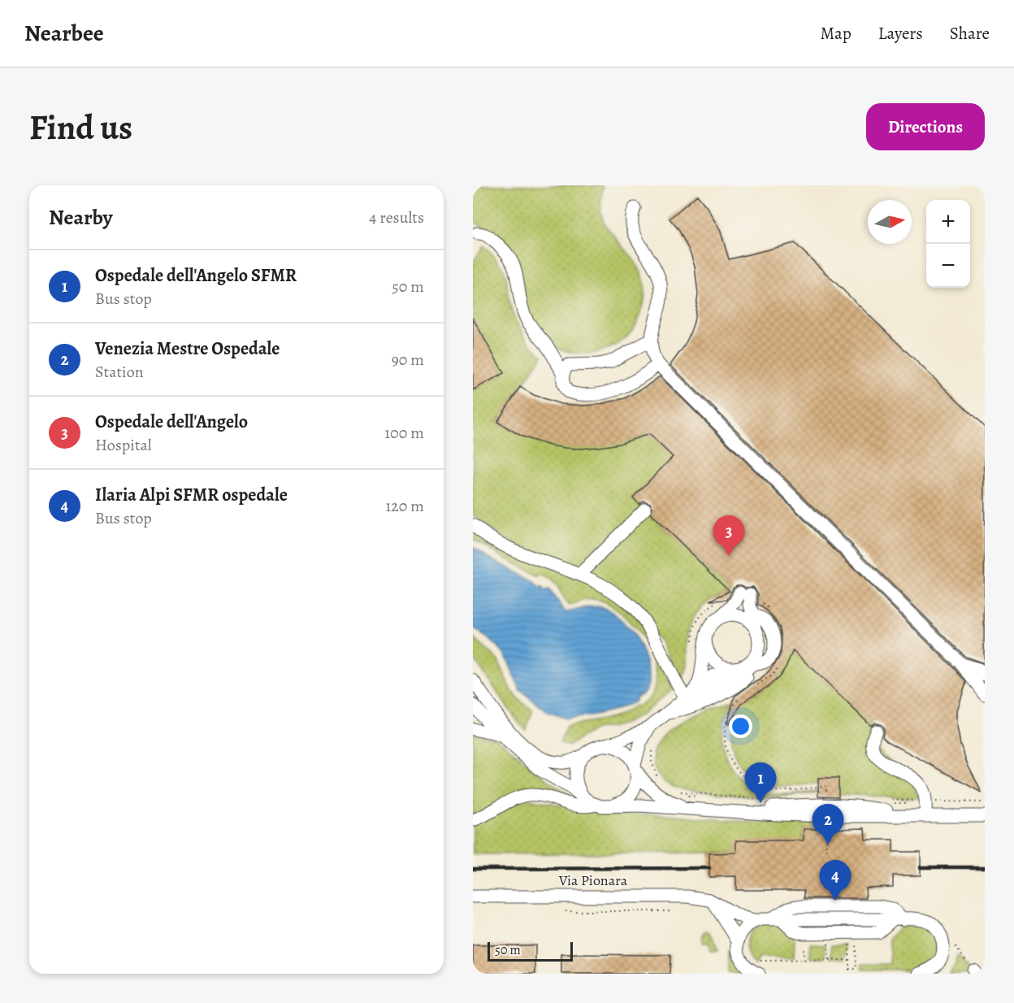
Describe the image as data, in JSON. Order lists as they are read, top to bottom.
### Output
{
  "streets": {
    "street": ["Via Pionara"]
  },
  "scale_bar": "50 m",
  "north": "right",
  "page": {
    "header": "Nearbee",
    "nav": ["Map", "Layers", "Share"],
    "buttons": "Directions",
    "title": "Find us",
    "heading": ["Nearby", "4 results"],
    "map_buttons": ["+", "−"],
    "list": [
      {
        "mark": "1",
        "name": "Ospedale dell'Angelo SFMR",
        "note": "Bus stop",
        "value": "50 m"
      },
      {
        "mark": "2",
        "name": "Venezia Mestre Ospedale",
        "note": "Station",
        "value": "90 m"
      },
      {
        "mark": "3",
        "name": "Ospedale dell'Angelo",
        "note": "Hospital",
        "value": "100 m"
      },
      {
        "mark": "4",
        "name": "Ilaria Alpi SFMR ospedale",
        "note": "Bus stop",
        "value": "120 m"
      }
    ],
    "pins": [
      "3",
      "1",
      "2",
      "4"
    ],
    "scale": "50 m"
  }
}
